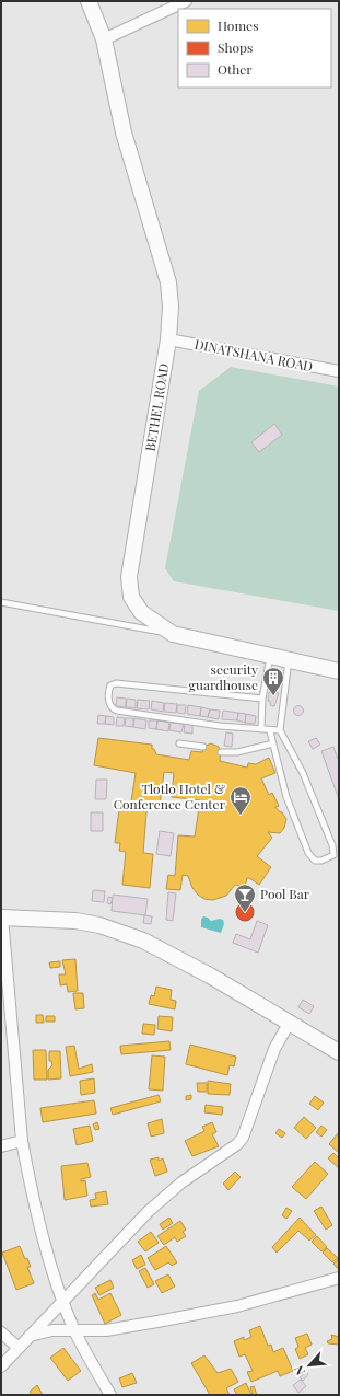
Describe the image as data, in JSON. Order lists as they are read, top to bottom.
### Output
{
  "streets": {
    "street": ["DINATSHANA ROAD", "BETHEL ROAD"]
  },
  "crossings": [
    ["DINATSHANA ROAD", "BETHEL ROAD"]
  ],
  "places": {
    "building": ["security guardhouse"],
    "hotel": ["Tlotlo Hotel & Conference Center"],
    "bar": ["Pool Bar"]
  },
  "legend": ["Homes", "Shops", "Other"],
  "north": "bottom left"
}
